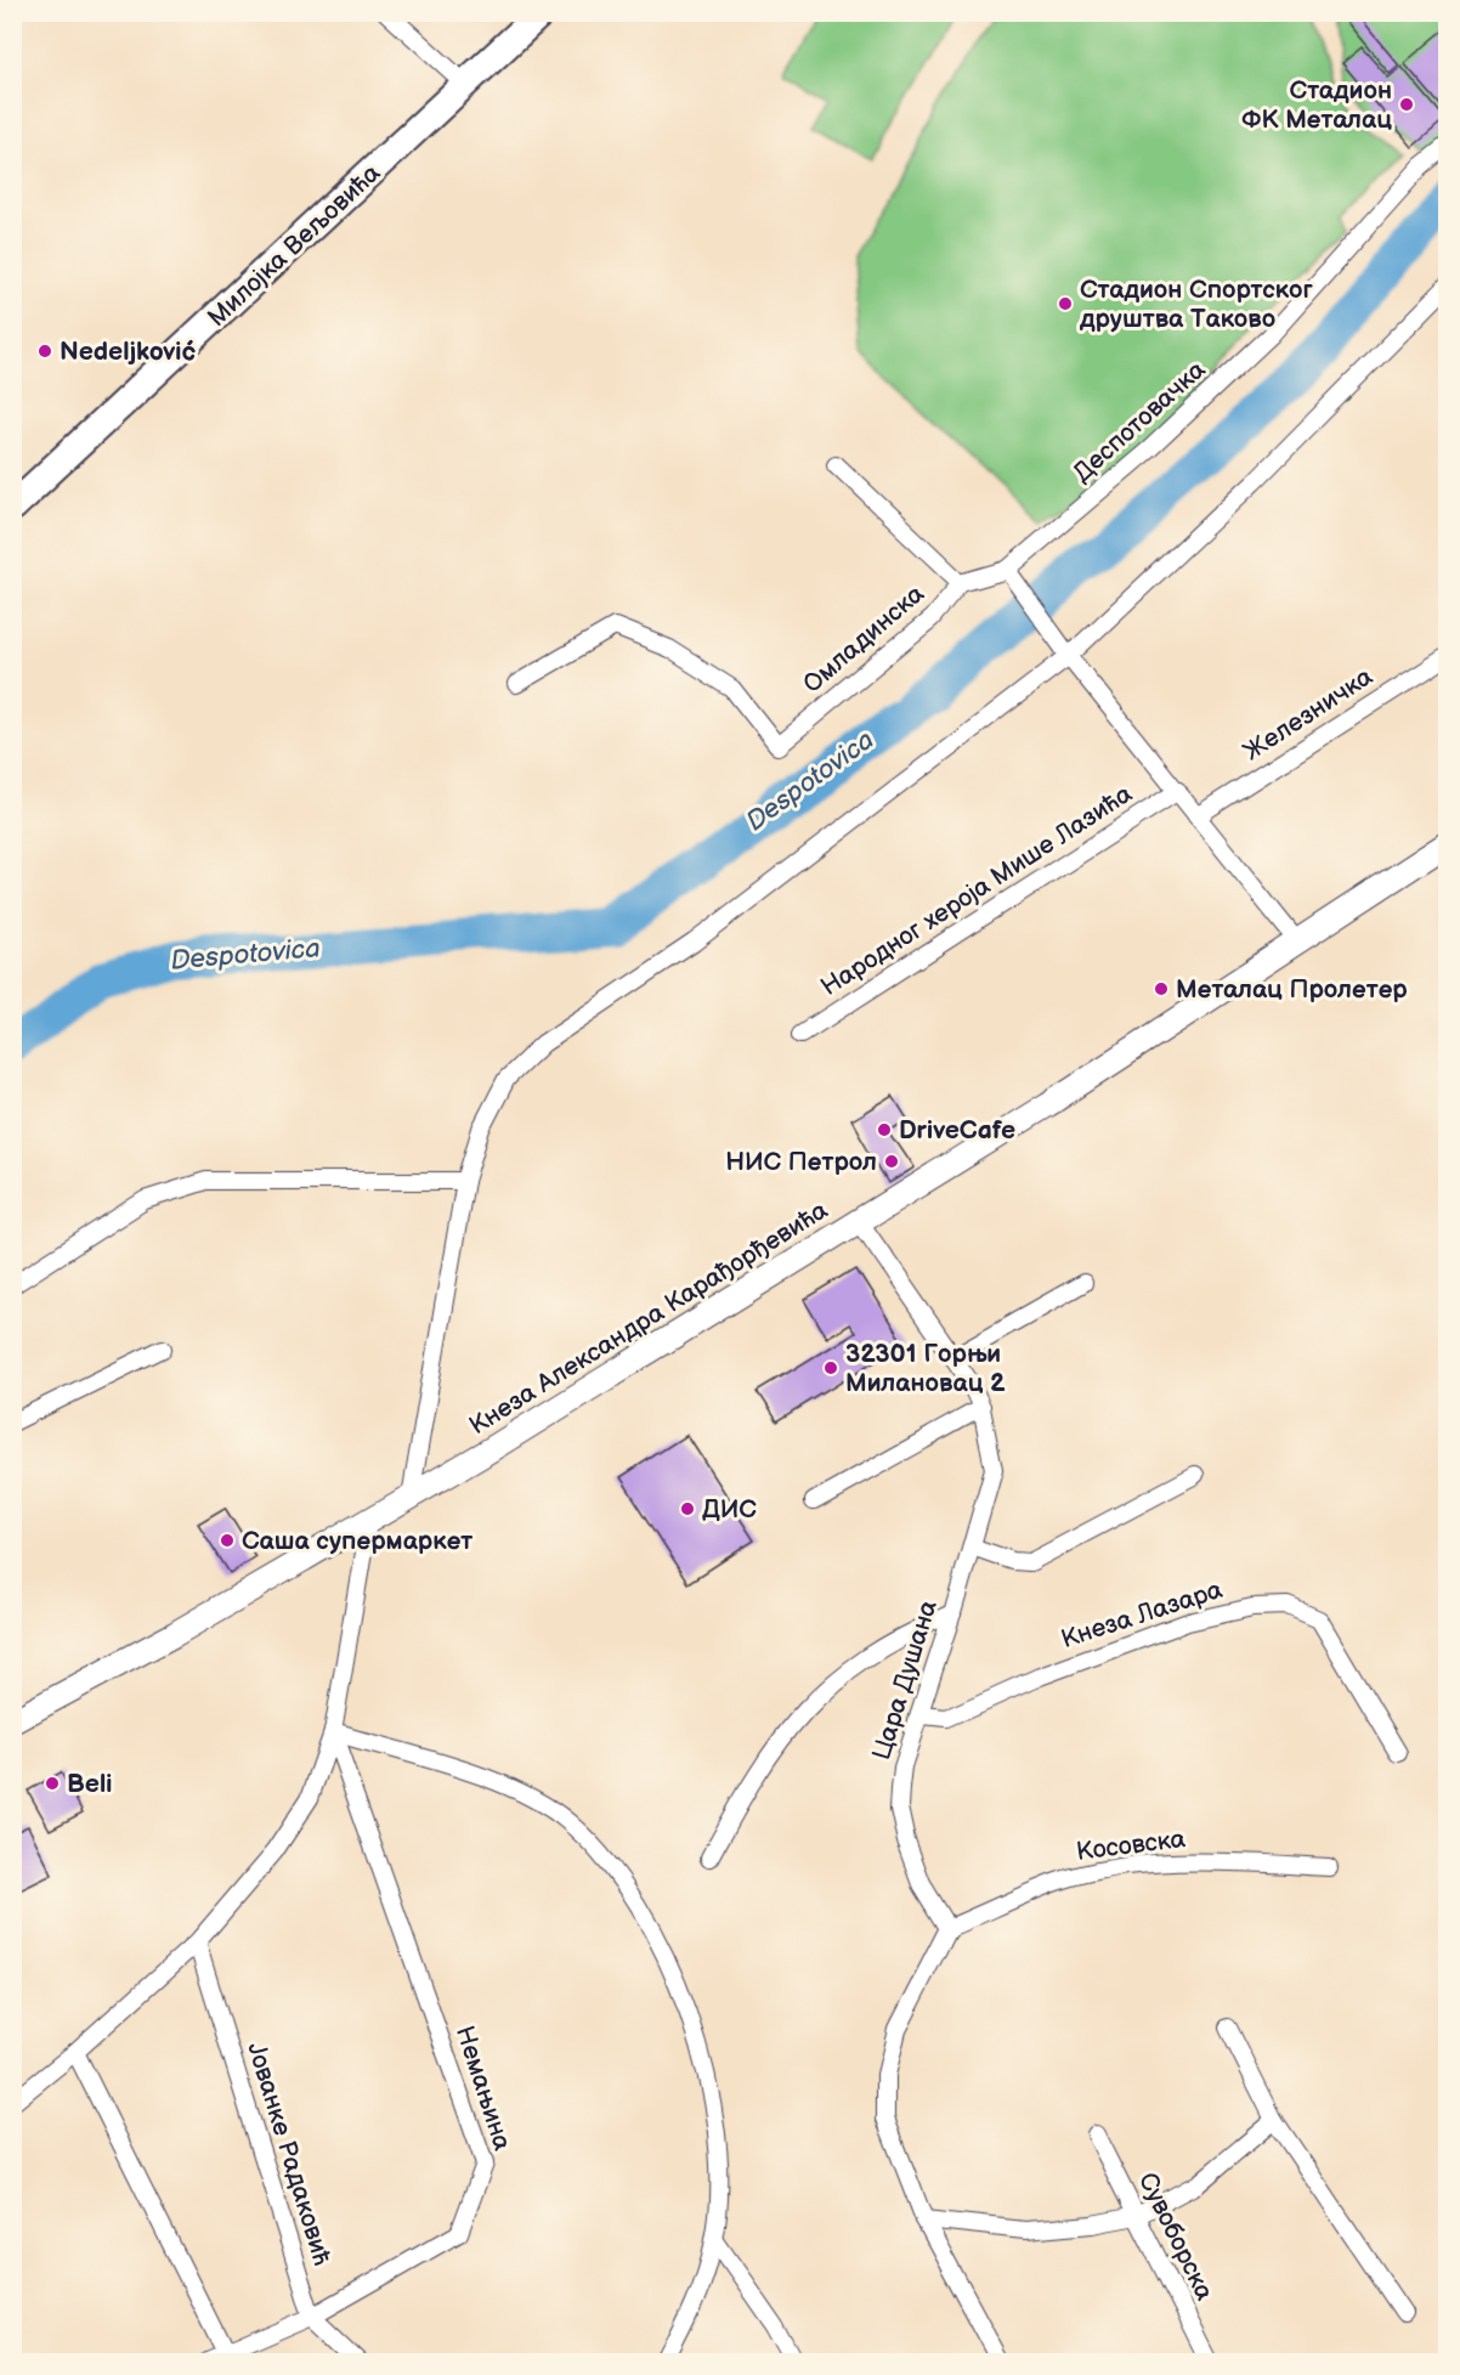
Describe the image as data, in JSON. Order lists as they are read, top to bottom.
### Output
{
  "streets": {
    "main road": ["Милојка Вељовића"],
    "street": [
      "Деспотовачка",
      "Омладинска",
      "Железничка",
      "Народног хероја Мише Лазића",
      "Кнеза Александра Карађорђевића",
      "Кнеза Лазара",
      "Цара Душана",
      "Косовска",
      "Немањина",
      "Јованке Радаковић",
      "Сувоборска"
    ]
  },
  "crossings": [
    ["Деспотовачка", "Омладинска"],
    ["Кнеза Александра Карађорђевића", "Цара Душана"],
    ["Кнеза Лазара", "Цара Душана"],
    ["Цара Душана", "Косовска"],
    ["Немањина", "Јованке Радаковић"]
  ],
  "water": ["Despotovica"],
  "places": [
    "Стадион ФК Металац",
    "Стадион Спортског друштва Таково",
    "Nedeljković",
    "Металац Пролетер",
    "DriveCafe",
    "НИС Петрол",
    "32301 Горњи Милановац 2",
    "ДИС",
    "Саша супермаркет",
    "Beli"
  ]
}
